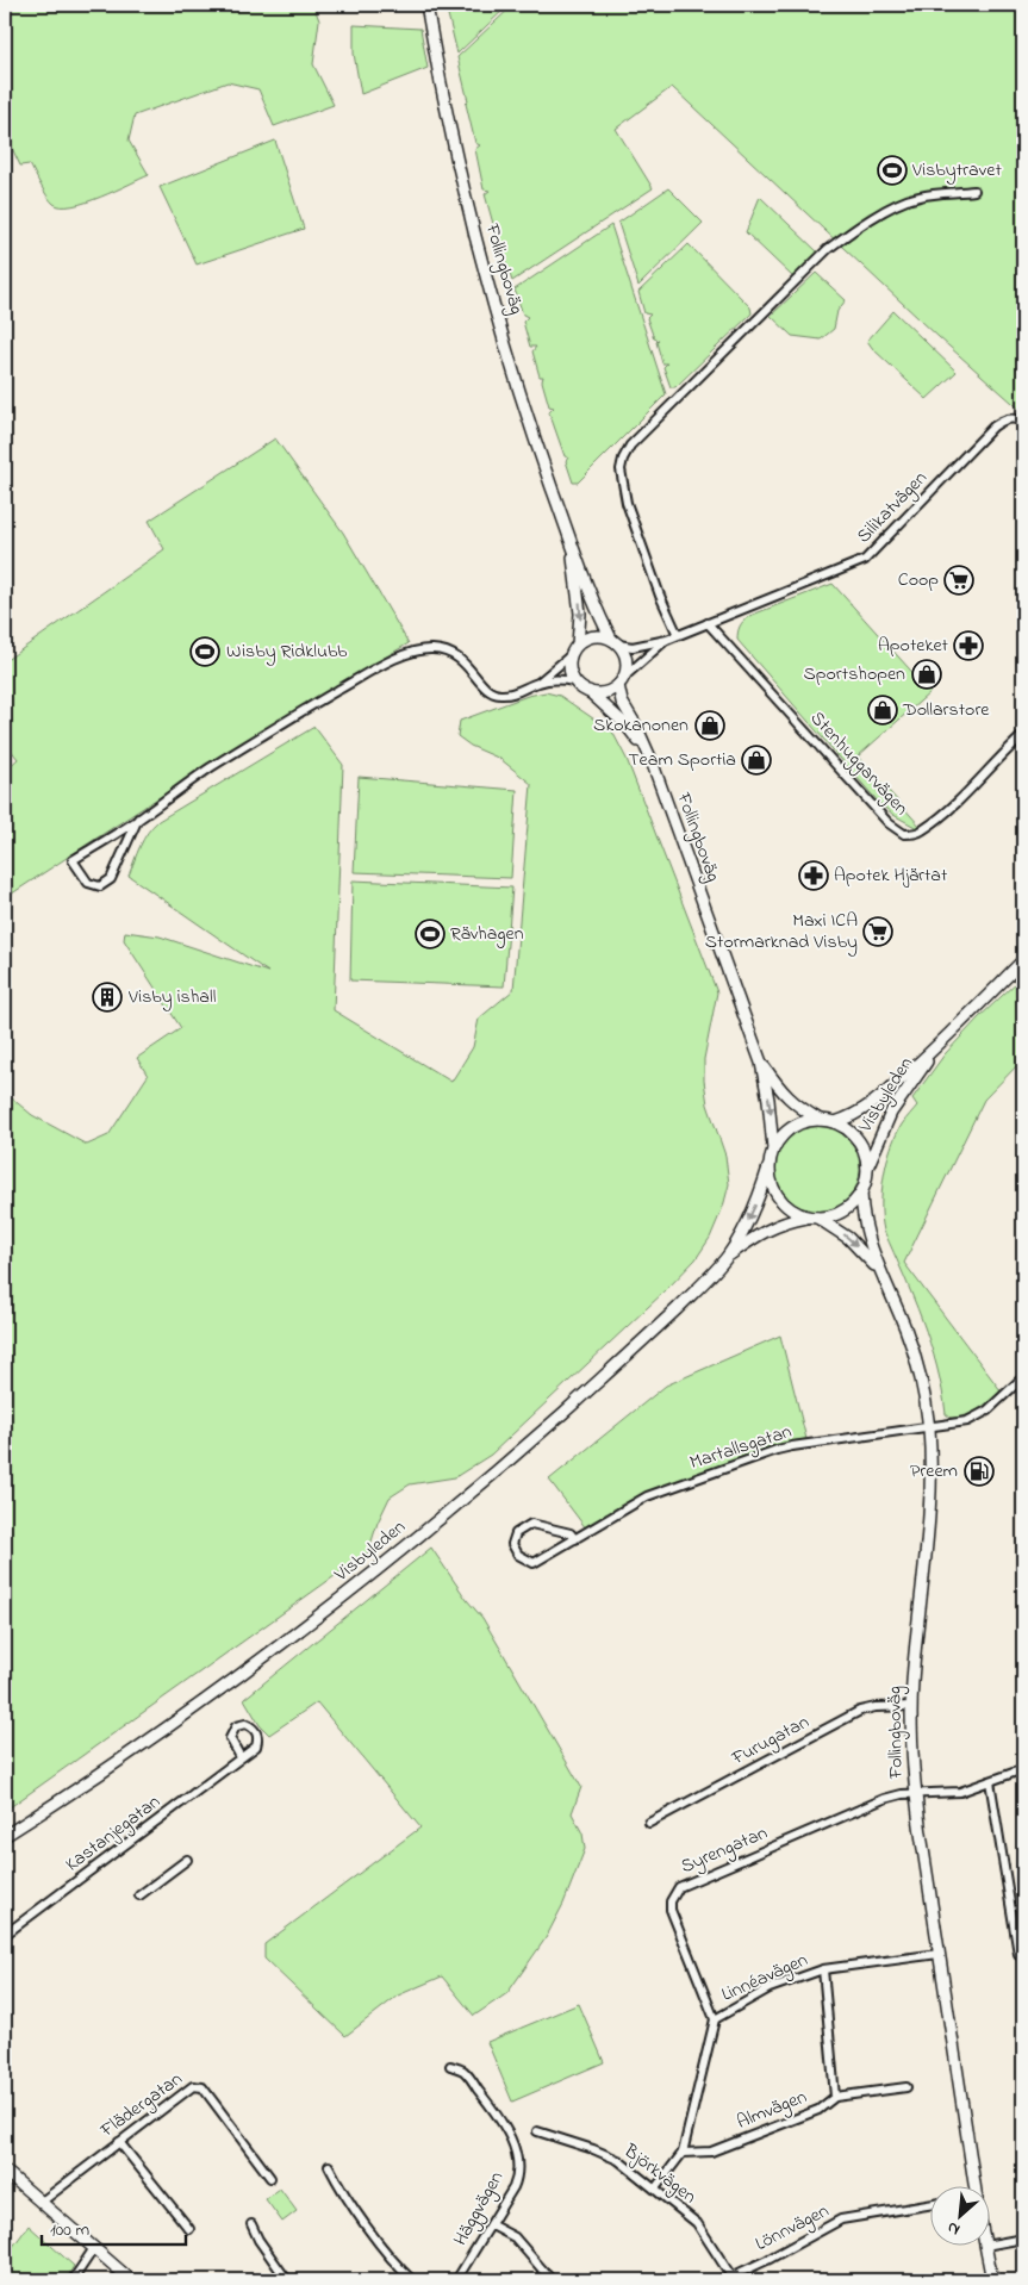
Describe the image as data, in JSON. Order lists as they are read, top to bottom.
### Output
{
  "streets": {
    "main road": ["Follingboväg", "Visbyleden"],
    "street": [
      "Silikatvägen",
      "Stenhuggarvägen",
      "Martallsgatan",
      "Furugatan",
      "Kastanjegatan",
      "Syrengatan",
      "Linnéavägen",
      "Flädergatan",
      "Almvägen",
      "Björkvägen",
      "Häggvägen",
      "Lönnvägen"
    ]
  },
  "crossings": [
    ["Follingboväg", "Visbyleden"],
    ["Follingboväg", "Martallsgatan"],
    ["Follingboväg", "Furugatan"],
    ["Follingboväg", "Syrengatan"],
    ["Follingboväg", "Linnéavägen"],
    ["Silikatvägen", "Stenhuggarvägen"],
    ["Syrengatan", "Linnéavägen"],
    ["Linnéavägen", "Almvägen"],
    ["Linnéavägen", "Björkvägen"],
    ["Björkvägen", "Lönnvägen"]
  ],
  "places": {
    "sports": ["Visbytravet", "Wisby Ridklubb", "Rävhagen"],
    "supermarket": ["Coop", "Maxi ICA Stormarknad Visby"],
    "pharmacy": ["Apoteket", "Apotek Hjärtat"],
    "shop": [
      "Sportshopen",
      "Dollarstore",
      "Skokanonen",
      "Team Sportia"
    ],
    "building": ["Visby ishall"],
    "fuel station": ["Preem"]
  },
  "scale_bar": "100 m",
  "north": "bottom left"
}
